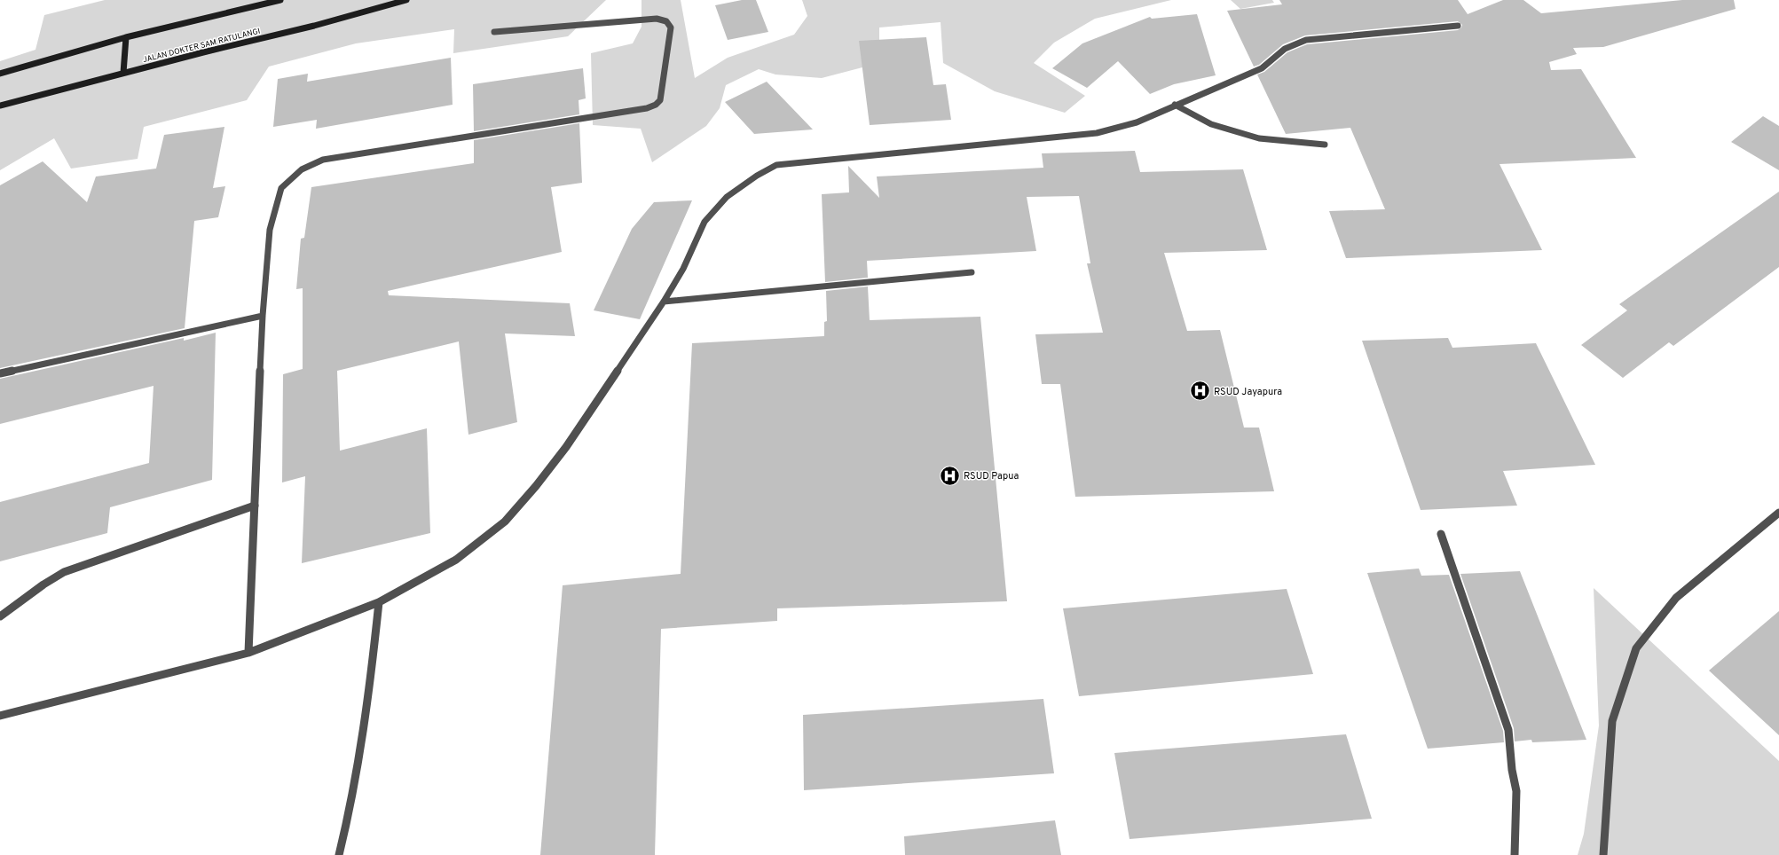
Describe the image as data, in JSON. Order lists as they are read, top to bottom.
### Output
{
  "streets": {
    "main road": ["JALAN DOKTER SAM RATULANGI"]
  },
  "places": {
    "hospital": ["RSUD Jayapura", "RSUD Papua"]
  }
}
